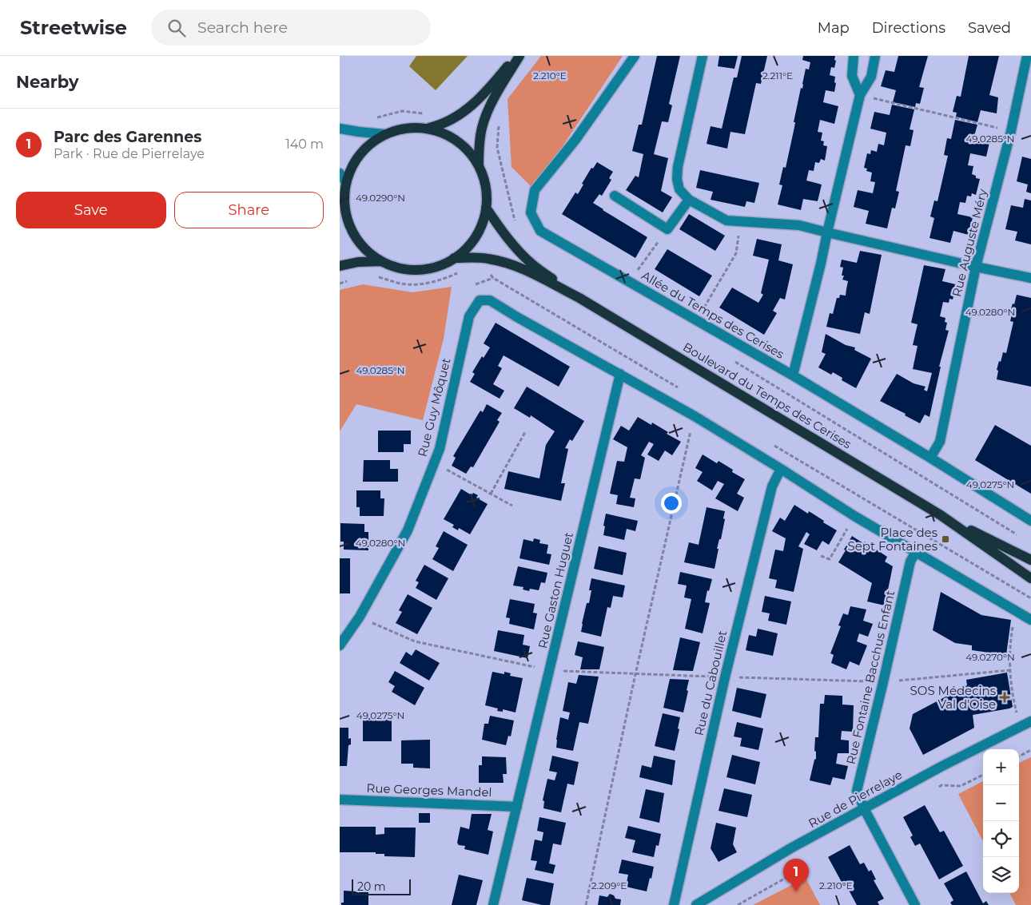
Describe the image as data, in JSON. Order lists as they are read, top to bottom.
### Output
{
  "streets": {
    "main road": ["Boulevard du Temps des Cerises"],
    "street": [
      "Rue Auguste Méry",
      "Allée du Temps des Cerises",
      "Rue Guy Môquet",
      "Rue Gaston Huguet",
      "Rue Fontaine Bacchus Enfant",
      "Rue du Cabouillet",
      "Rue Georges Mandel",
      "Rue de Pierrelaye"
    ]
  },
  "crossings": [
    ["Rue Auguste Méry", "Allée du Temps des Cerises"],
    ["Rue Guy Môquet", "Rue Gaston Huguet"],
    ["Rue Gaston Huguet", "Rue Georges Mandel"],
    ["Rue Fontaine Bacchus Enfant", "Rue de Pierrelaye"]
  ],
  "places": {
    "transit": ["Place des Sept Fontaines"],
    "health": ["SOS Médecins Val d'Oise"]
  },
  "scale_bar": "20 m",
  "page": {
    "header": "Streetwise",
    "search": "Search here",
    "nav": ["Map", "Directions", "Saved"],
    "heading": "Nearby",
    "list": [
      {
        "mark": "1",
        "name": "Parc des Garennes",
        "note": "Park · Rue de Pierrelaye",
        "value": "140 m"
      }
    ],
    "buttons": ["Save", "Share"],
    "map_buttons": ["+", "−"],
    "pins": "1",
    "scale": "20 m"
  },
  "coordinates": [
    "2.210°E",
    "2.211°E",
    "49.0285°N",
    "49.0290°N",
    "49.0280°N",
    "49.0275°N",
    "49.0270°N",
    "2.209°E"
  ]
}
